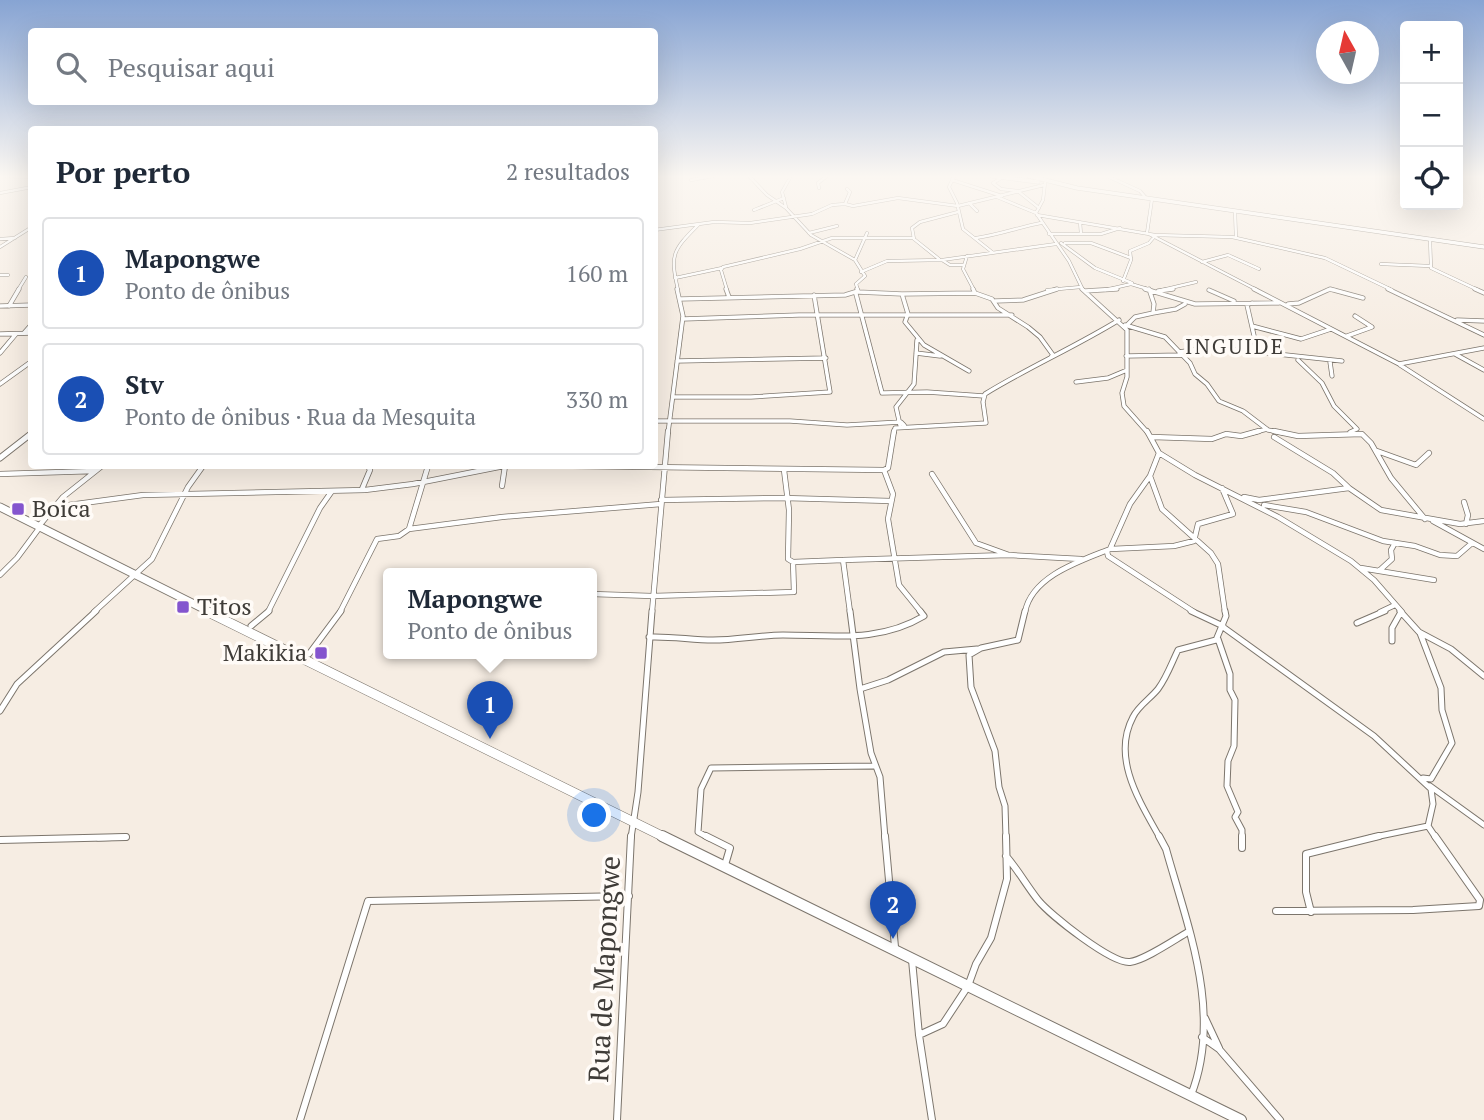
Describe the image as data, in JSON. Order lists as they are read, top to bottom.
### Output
{
  "streets": {
    "street": ["Rua de Mapongwe"]
  },
  "districts": ["INGUIDE"],
  "places": {
    "transit": ["Boica", "Titos", "Makikia"]
  },
  "north": "top",
  "page": {
    "map_buttons": ["+", "−"],
    "search": "Pesquisar aqui",
    "heading": ["Por perto", "2 resultados"],
    "list": [
      {
        "mark": "1",
        "name": "Mapongwe",
        "note": "Ponto de ônibus",
        "value": "160 m"
      },
      {
        "mark": "2",
        "name": "Stv",
        "note": "Ponto de ônibus · Rua da Mesquita",
        "value": "330 m"
      }
    ],
    "popup": ["Mapongwe", "Ponto de ônibus"],
    "pins": ["1", "2"]
  }
}
